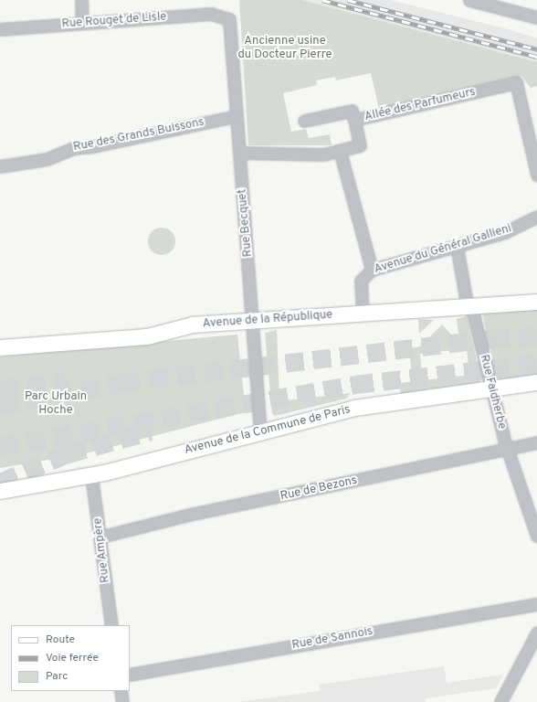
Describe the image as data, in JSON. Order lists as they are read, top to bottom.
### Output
{
  "streets": {
    "main road": ["Avenue de la République", "Avenue de la Commune de Paris"],
    "street": [
      "Rue Rouget de Lisle",
      "Allée des Parfumeurs",
      "Rue des Grands Buissons",
      "Rue Becquet",
      "Avenue du Général Gallieni",
      "Rue Faidherbe",
      "Rue de Bezons",
      "Rue Ampère",
      "Rue de Sannois"
    ]
  },
  "crossings": [
    ["Rue Rouget de Lisle", "Rue Becquet"],
    ["Allée des Parfumeurs", "Rue Becquet"],
    ["Rue des Grands Buissons", "Rue Becquet"],
    ["Rue Becquet", "Avenue de la République"],
    ["Rue Becquet", "Avenue de la Commune de Paris"],
    ["Avenue du Général Gallieni", "Avenue de la République"],
    ["Avenue du Général Gallieni", "Rue Faidherbe"],
    ["Avenue de la République", "Rue Faidherbe"],
    ["Rue Faidherbe", "Avenue de la Commune de Paris"],
    ["Rue Faidherbe", "Rue de Bezons"],
    ["Avenue de la Commune de Paris", "Rue Ampère"],
    ["Rue de Bezons", "Rue Ampère"]
  ],
  "parks": ["Ancienne usine du Docteur Pierre", "Parc Urbain Hoche"],
  "legend": ["Route", "Voie ferrée", "Parc"]
}
